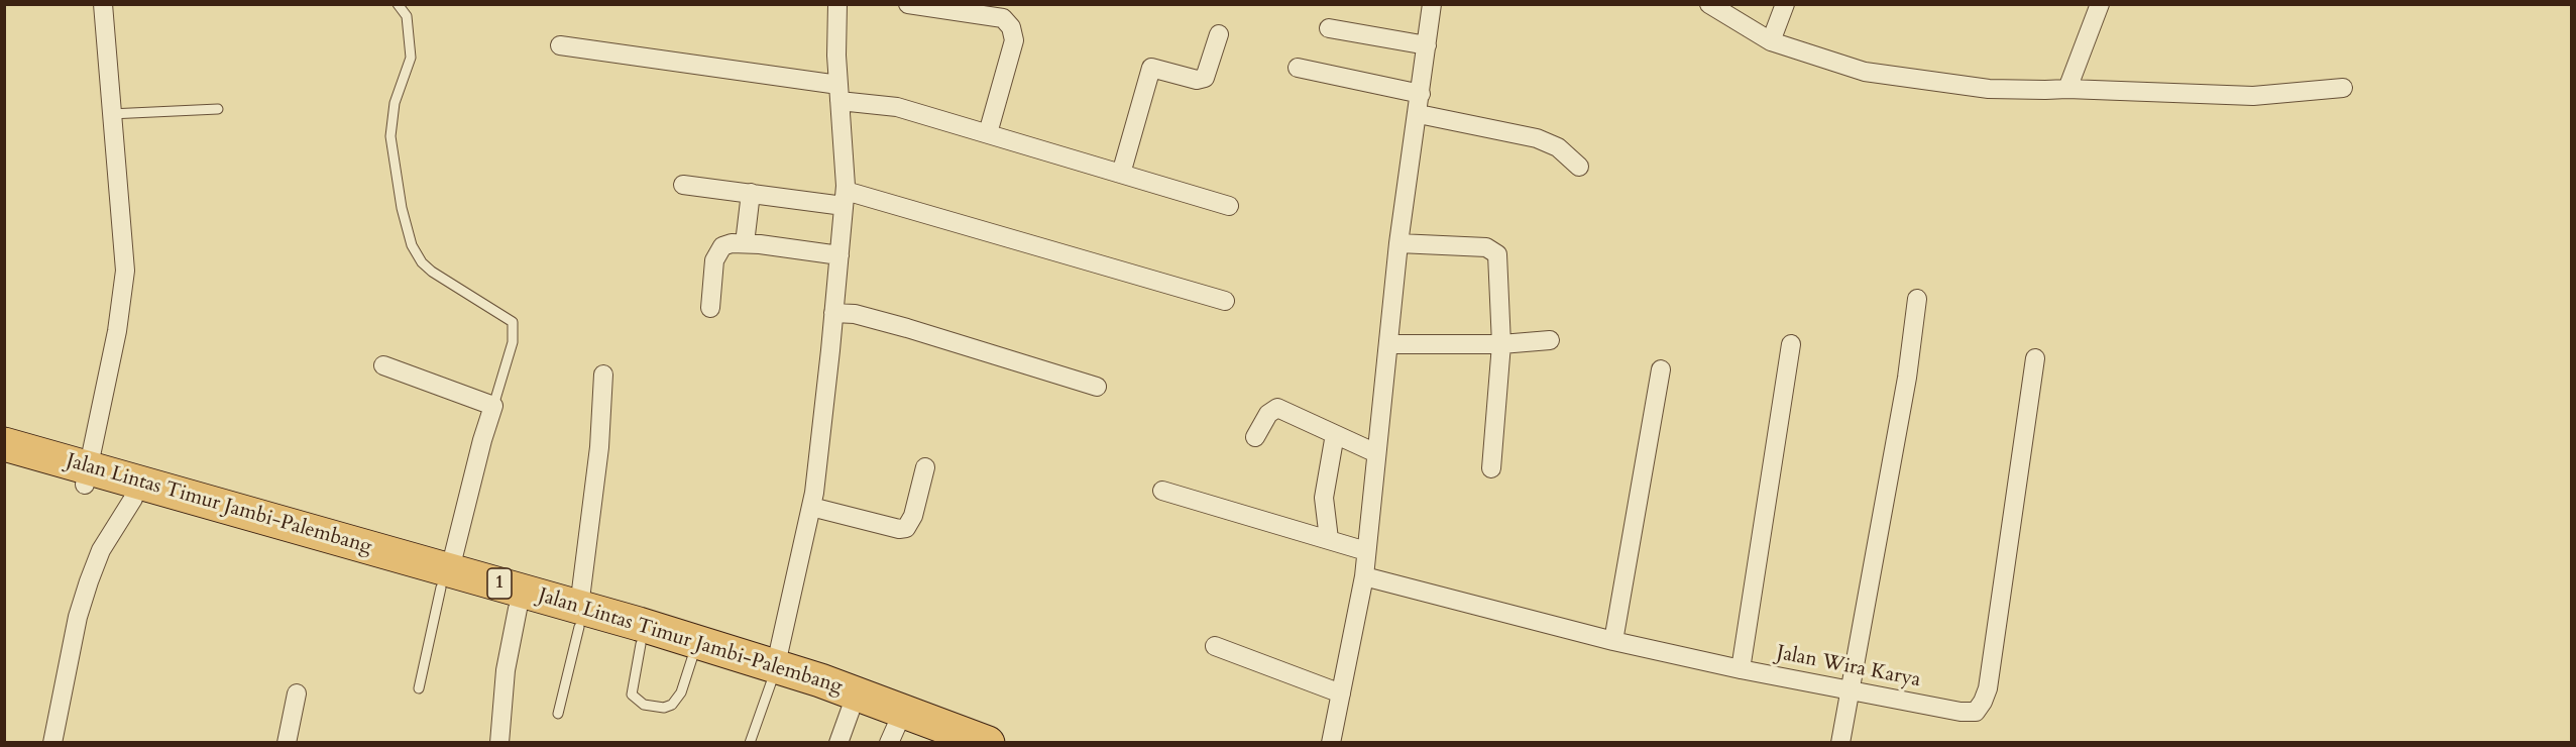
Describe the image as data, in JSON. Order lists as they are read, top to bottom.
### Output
{
  "streets": {
    "highway": ["Jalan Lintas Timur Jambi-Palembang", "1"],
    "street": ["Jalan Wira Karya"]
  }
}
